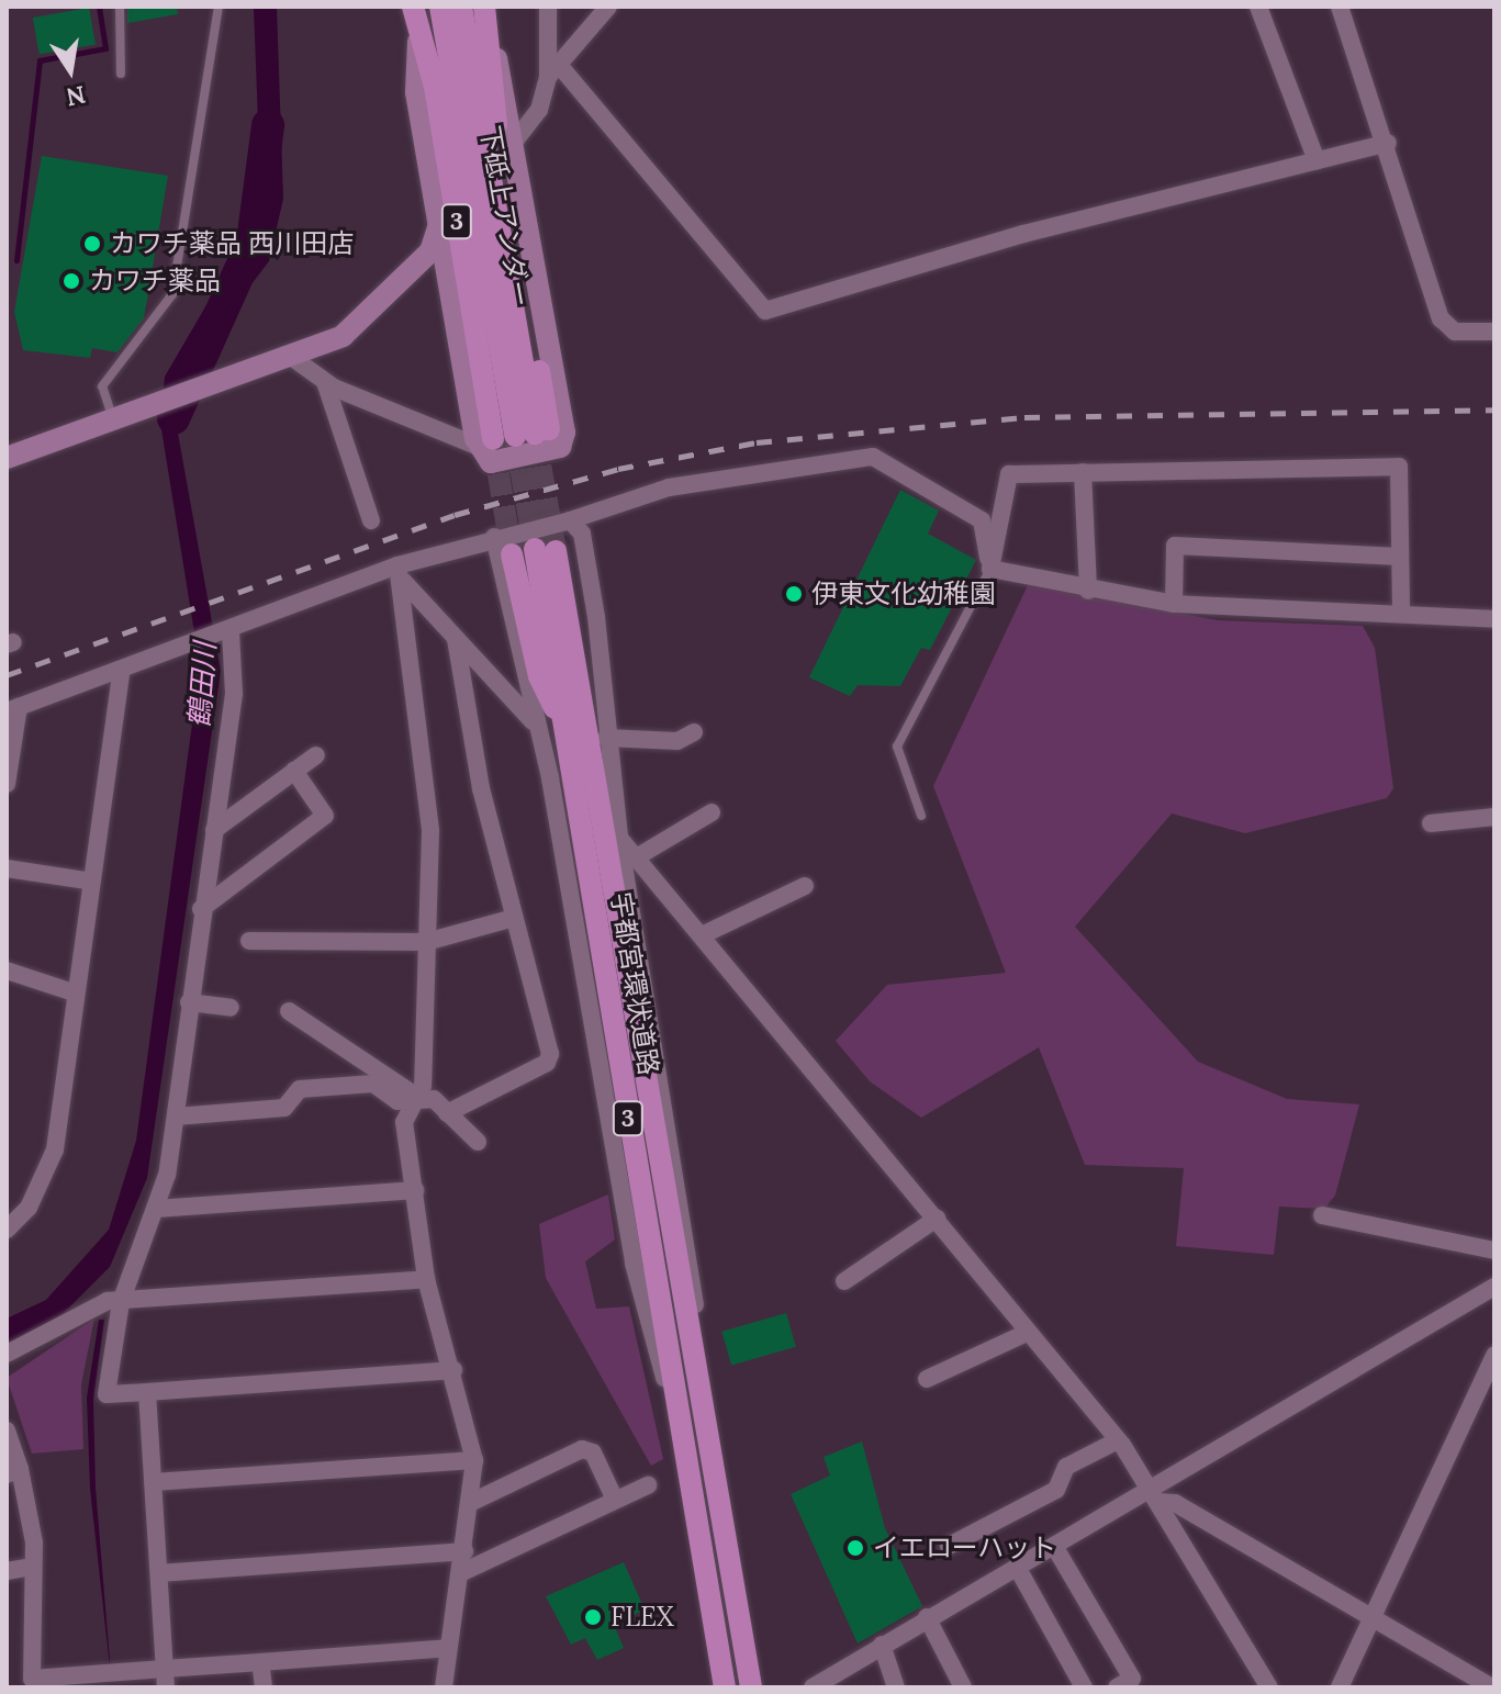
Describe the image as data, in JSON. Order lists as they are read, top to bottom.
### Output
{
  "streets": {
    "main road": ["下砥上アンダー", "3", "宇都宮環状道路"]
  },
  "crossings": [
    ["下砥上アンダー", "3"],
    ["3", "宇都宮環状道路"]
  ],
  "water": ["鶴田川"],
  "places": [
    "カワチ薬品 西川田店",
    "カワチ薬品",
    "伊東文化幼稚園",
    "イエローハット",
    "FLEX"
  ],
  "north": "bottom"
}
